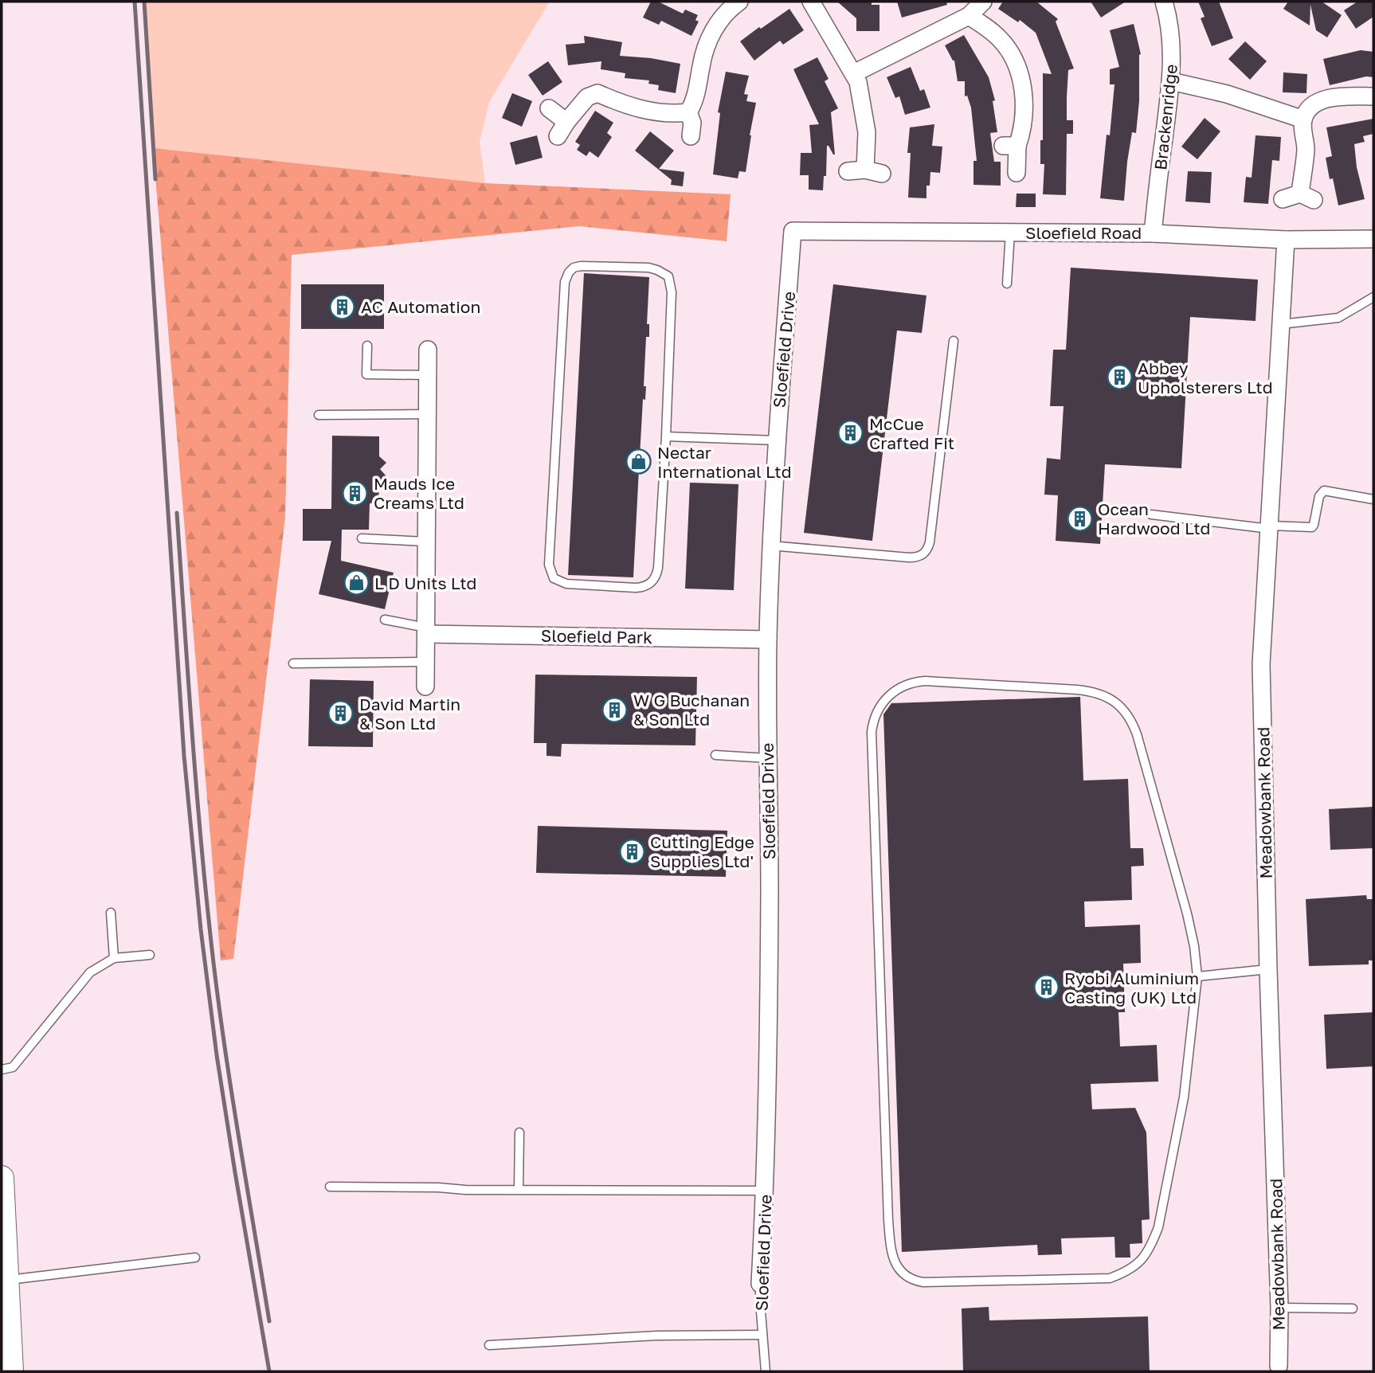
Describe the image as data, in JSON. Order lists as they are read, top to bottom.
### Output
{
  "streets": {
    "street": [
      "Brackenridge",
      "Sloefield Road",
      "Sloefield Drive",
      "Sloefield Park",
      "Meadowbank Road"
    ]
  },
  "crossings": [
    ["Brackenridge", "Sloefield Road"],
    ["Sloefield Road", "Sloefield Drive"],
    ["Sloefield Road", "Meadowbank Road"],
    ["Sloefield Drive", "Sloefield Park"]
  ],
  "places": {
    "building": [
      "AC Automation",
      "Abbey Upholsterers Ltd",
      "McCue Crafted Fit",
      "Mauds Ice Creams Ltd",
      "Ocean Hardwood Ltd",
      "W G Buchanan & Son Ltd",
      "David Martin & Son Ltd",
      "Cutting Edge Supplies Ltd'",
      "Ryobi Aluminium Casting (UK) Ltd"
    ],
    "shop": ["Nectar International Ltd", "L D Units Ltd"]
  }
}
